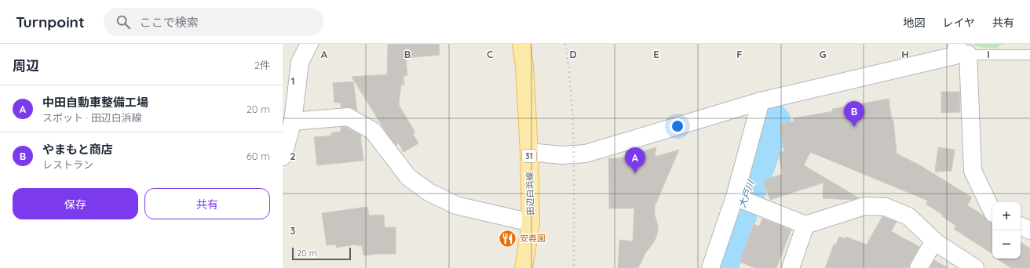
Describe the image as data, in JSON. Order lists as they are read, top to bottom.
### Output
{
  "streets": {
    "main road": ["31", "田辺白浜線"]
  },
  "water": ["大戸川"],
  "places": {
    "restaurant": ["安寿園"]
  },
  "scale_bar": "20 m",
  "page": {
    "header": "Turnpoint",
    "search": "ここで検索",
    "nav": ["地図", "レイヤ", "共有"],
    "heading": ["周辺", "2件"],
    "list": [
      {
        "mark": "A",
        "name": "中田自動車整備工場",
        "note": "スポット · 田辺白浜線",
        "value": "20 m"
      },
      {
        "mark": "B",
        "name": "やまもと商店",
        "note": "レストラン",
        "value": "60 m"
      }
    ],
    "pins": ["B", "A"],
    "buttons": ["保存", "共有"],
    "map_buttons": ["+", "−"],
    "scale": "20 m"
  },
  "grid": {
    "columns": [
      "A",
      "B",
      "C",
      "D",
      "E",
      "F",
      "G",
      "H",
      "I"
    ],
    "rows": ["1", "2", "3"]
  }
}
